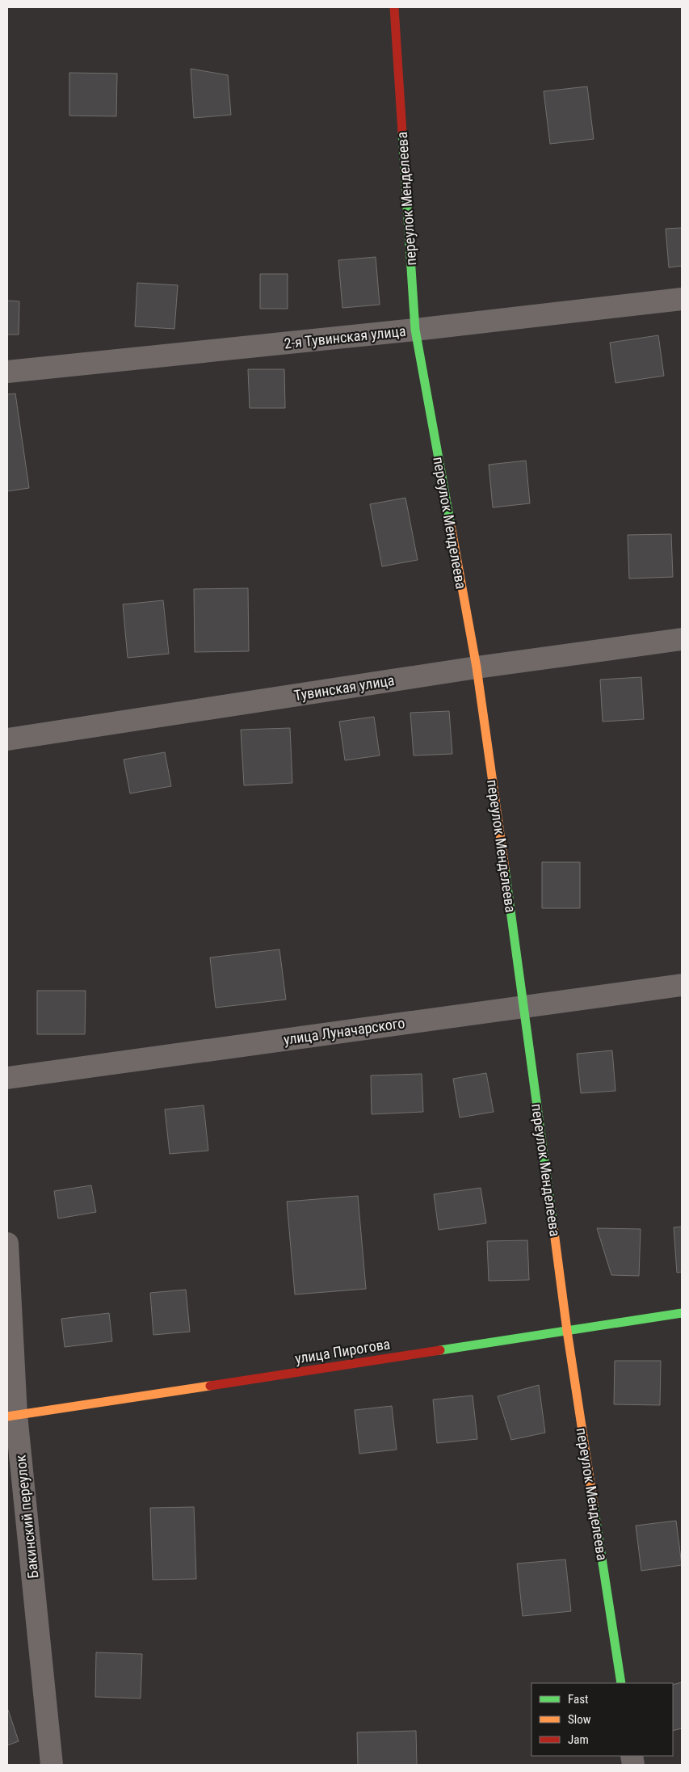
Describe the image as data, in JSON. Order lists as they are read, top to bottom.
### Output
{
  "streets": {
    "street": [
      "переулок Менделеева",
      "2-я Тувинская улица",
      "Тувинская улица",
      "улица Луначарского",
      "улица Пирогова",
      "Бакинский переулок"
    ]
  },
  "crossings": [
    ["переулок Менделеева", "2-я Тувинская улица"],
    ["переулок Менделеева", "Тувинская улица"],
    ["переулок Менделеева", "улица Луначарского"],
    ["переулок Менделеева", "улица Пирогова"],
    ["улица Пирогова", "Бакинский переулок"]
  ],
  "legend": ["Fast", "Slow", "Jam"]
}
